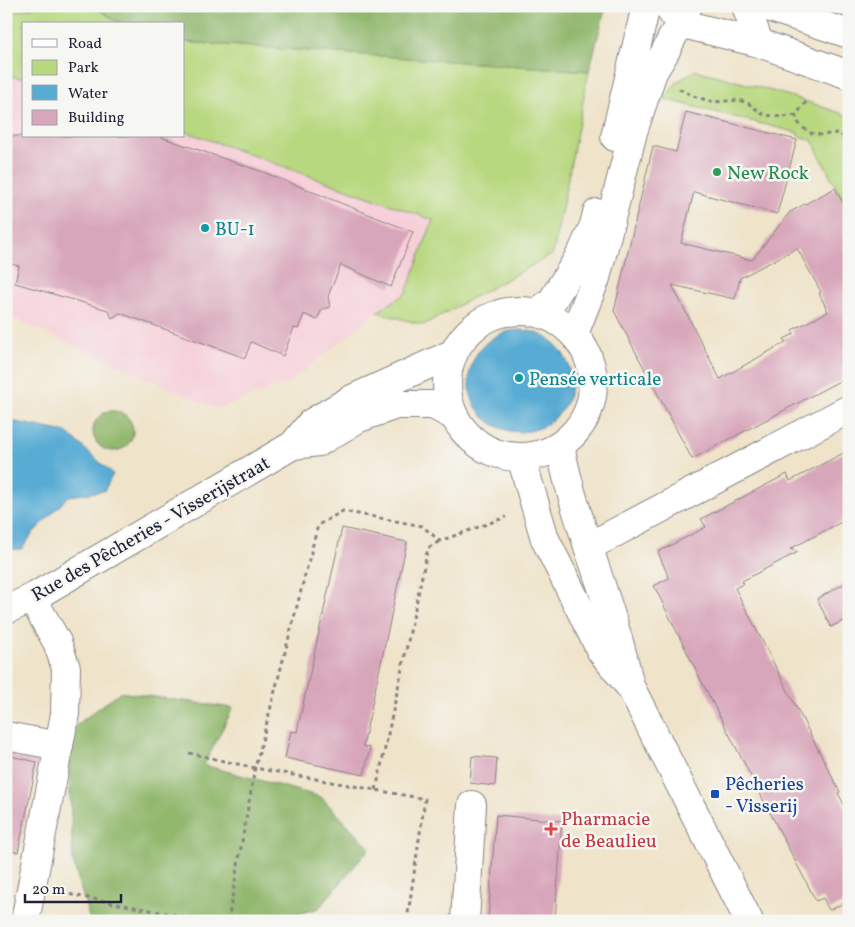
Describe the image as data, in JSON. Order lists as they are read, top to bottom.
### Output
{
  "streets": {
    "main road": ["Rue des Pêcheries - Visserijstraat"]
  },
  "places": {
    "other": ["New Rock", "BU-1", "Pensée verticale"],
    "transit": ["Pêcheries - Visserij"],
    "health": ["Pharmacie de Beaulieu"]
  },
  "legend": [
    "Road",
    "Park",
    "Water",
    "Building"
  ],
  "scale_bar": "20 m"
}
